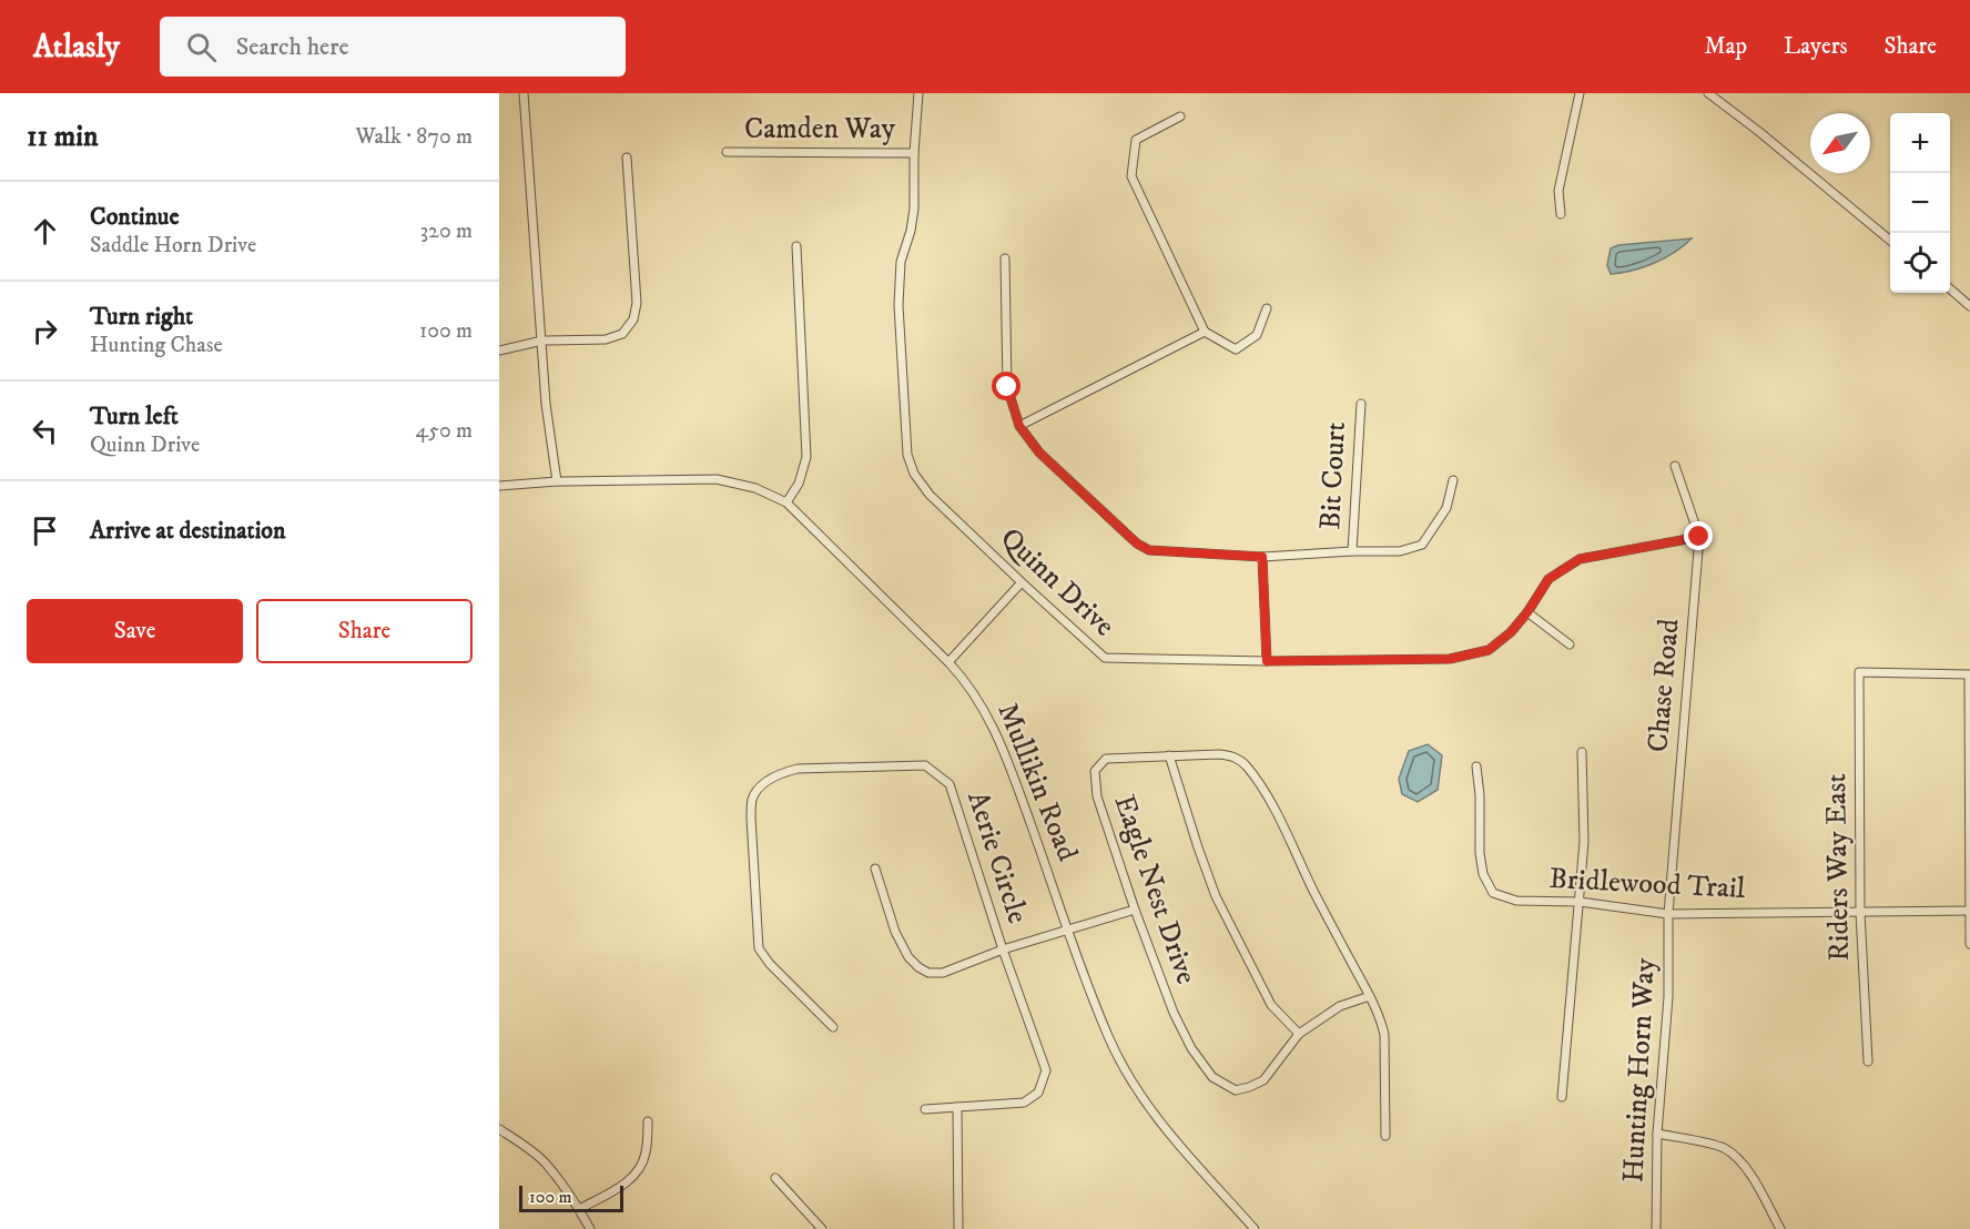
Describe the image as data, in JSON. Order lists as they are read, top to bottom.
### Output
{
  "streets": {
    "street": [
      "Camden Way",
      "Bit Court",
      "Quinn Drive",
      "Chase Road",
      "Mullikin Road",
      "Aerie Circle",
      "Riders Way East",
      "Bridlewood Trail",
      "Eagle Nest Drive",
      "Hunting Horn Way"
    ]
  },
  "crossings": [
    ["Camden Way", "Quinn Drive"],
    ["Quinn Drive", "Chase Road"],
    ["Chase Road", "Bridlewood Trail"],
    ["Chase Road", "Hunting Horn Way"],
    ["Riders Way East", "Bridlewood Trail"],
    ["Bridlewood Trail", "Hunting Horn Way"]
  ],
  "scale_bar": "100 m",
  "north": "bottom left",
  "page": {
    "header": "Atlasly",
    "search": "Search here",
    "nav": ["Map", "Layers", "Share"],
    "heading": ["11 min", "Walk · 870 m"],
    "map_buttons": ["+", "−"],
    "list": [
      ["Continue", "Saddle Horn Drive", "320 m"],
      ["Turn right", "Hunting Chase", "100 m"],
      ["Turn left", "Quinn Drive", "450 m"],
      "Arrive at destination"
    ],
    "buttons": ["Save", "Share"],
    "scale": "100 m"
  }
}
